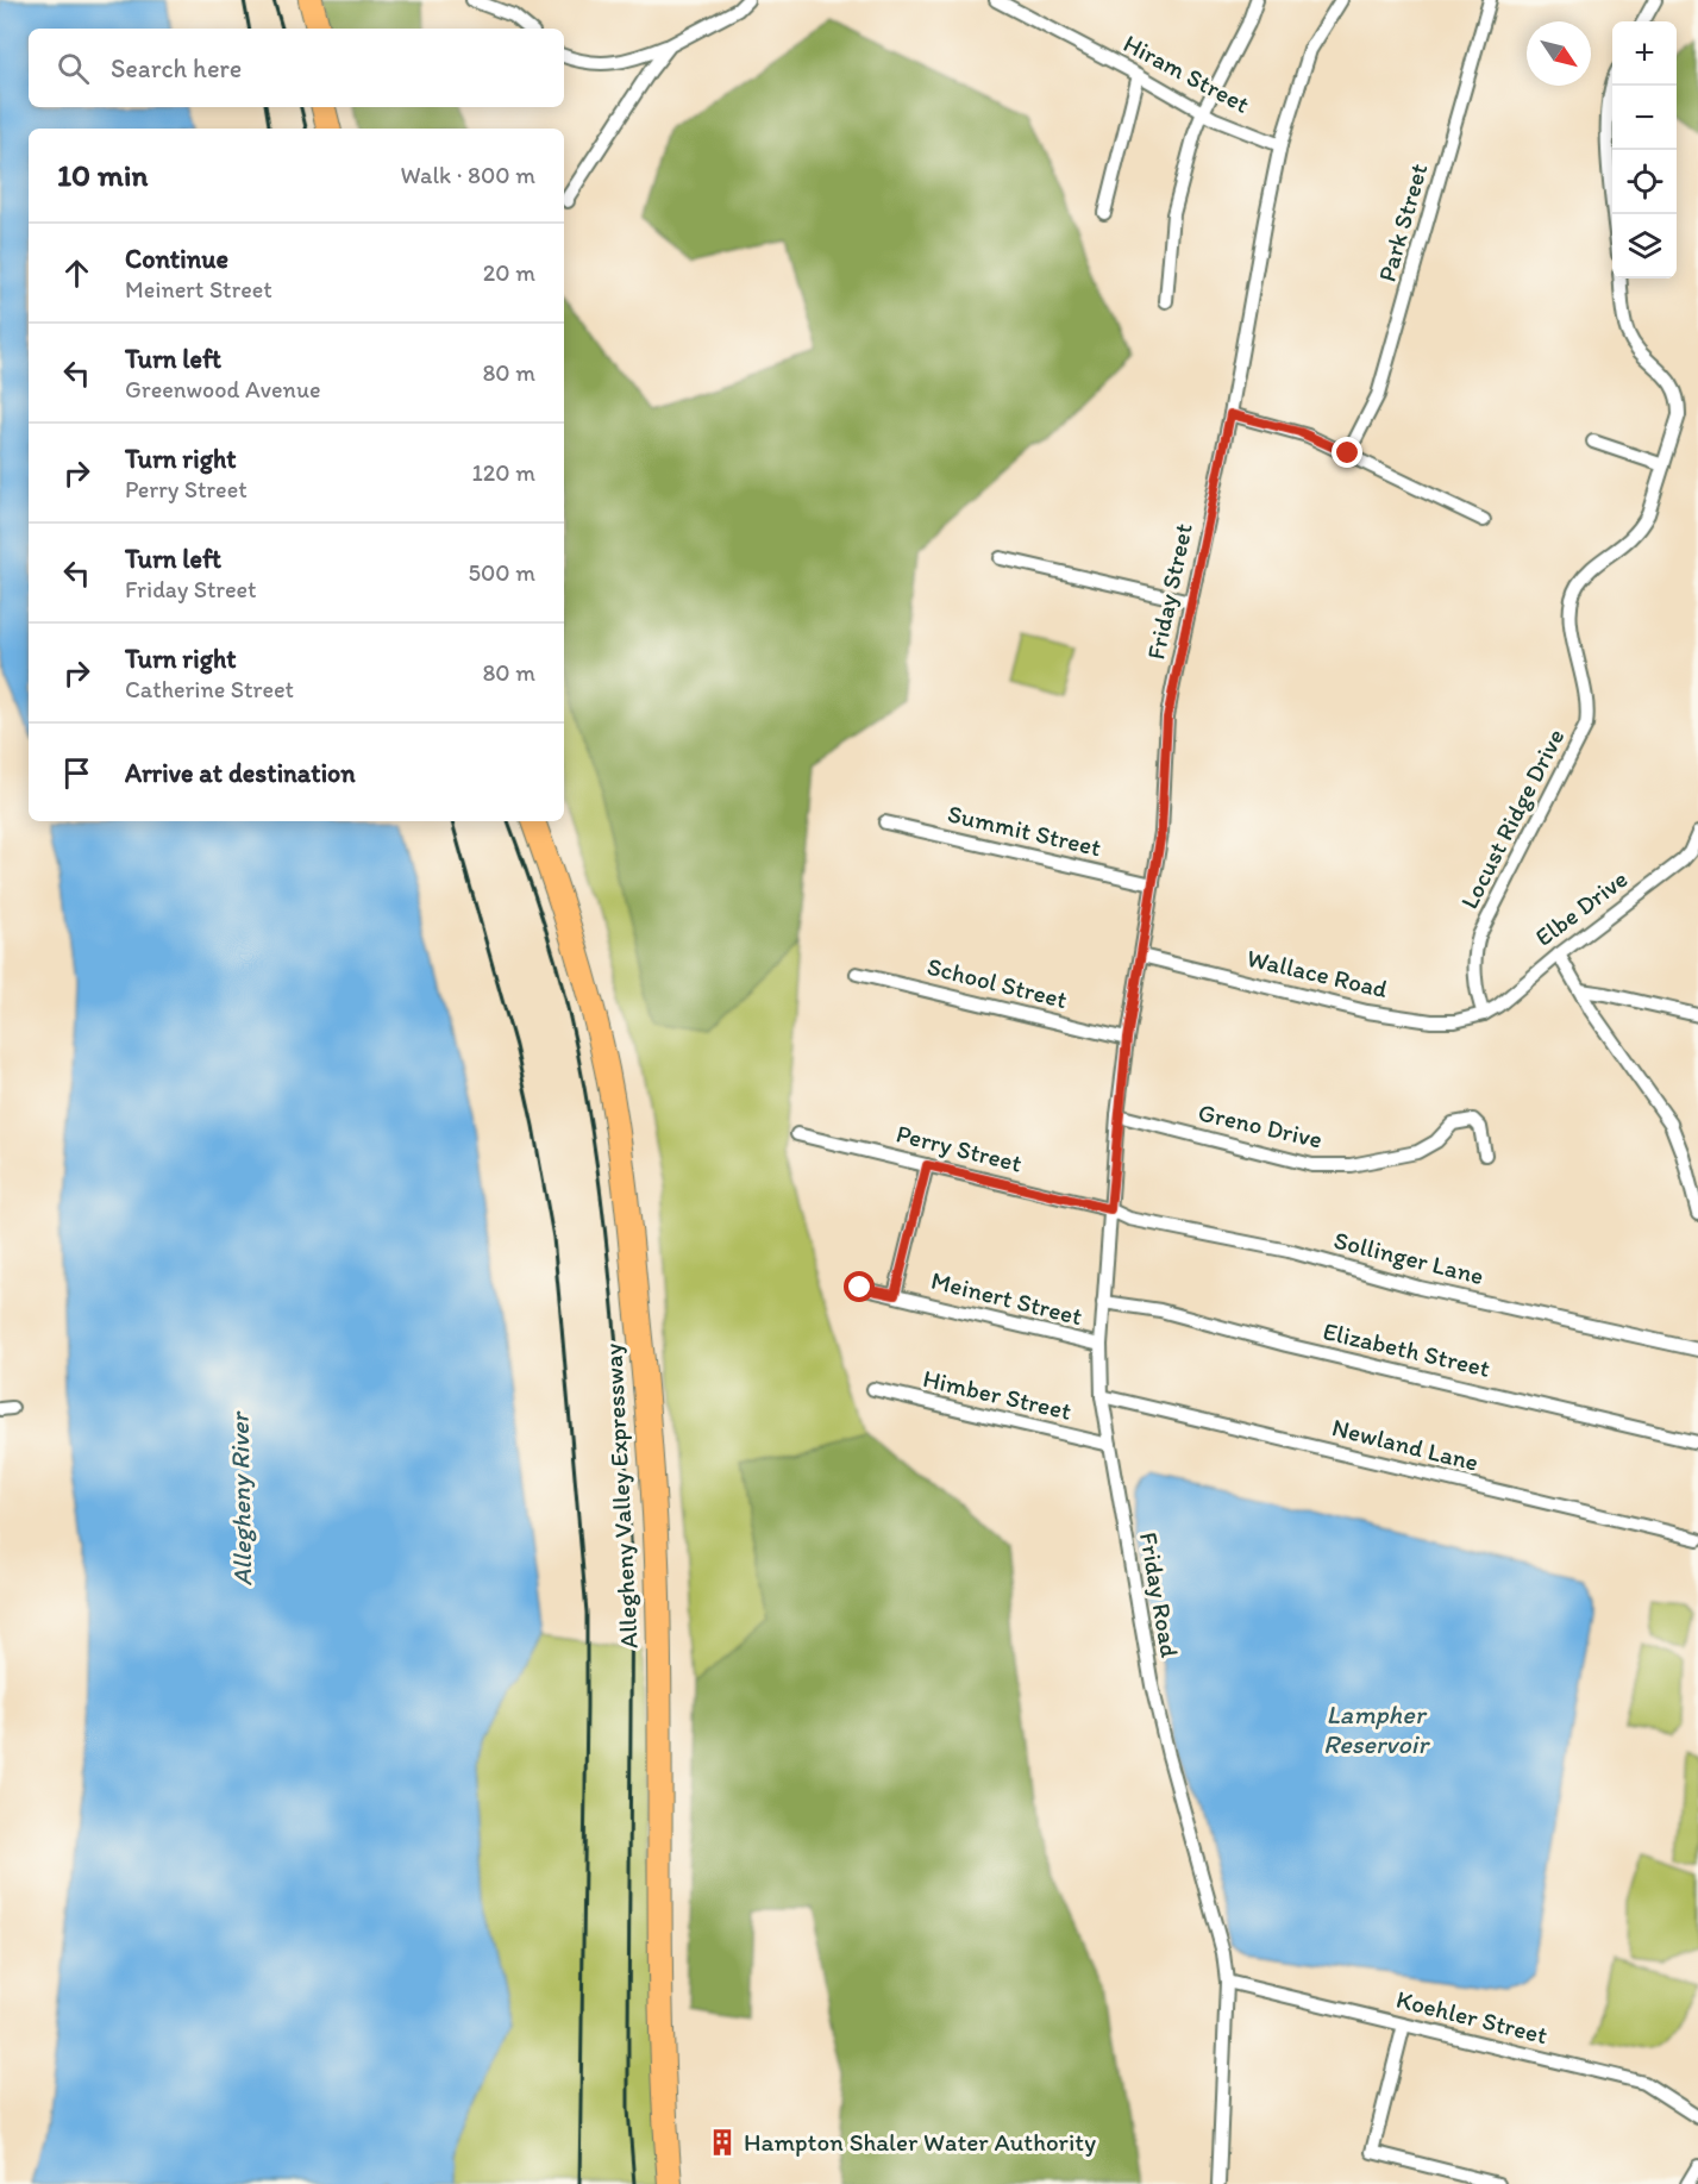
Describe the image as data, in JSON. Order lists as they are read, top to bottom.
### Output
{
  "streets": {
    "highway": ["Allegheny Valley Expressway"],
    "street": [
      "Hiram Street",
      "Park Street",
      "Friday Street",
      "Locust Ridge Drive",
      "Summit Street",
      "Elbe Drive",
      "Wallace Road",
      "School Street",
      "Greno Drive",
      "Perry Street",
      "Sollinger Lane",
      "Meinert Street",
      "Elizabeth Street",
      "Himber Street",
      "Newland Lane",
      "Friday Road",
      "Koehler Street"
    ]
  },
  "crossings": [
    ["Hiram Street", "Friday Street"],
    ["Friday Street", "Summit Street"],
    ["Friday Street", "Wallace Road"],
    ["Friday Street", "School Street"],
    ["Friday Street", "Greno Drive"],
    ["Friday Street", "Perry Street"],
    ["Friday Street", "Sollinger Lane"],
    ["Friday Street", "Friday Road"],
    ["Locust Ridge Drive", "Elbe Drive"],
    ["Locust Ridge Drive", "Wallace Road"],
    ["Elbe Drive", "Wallace Road"],
    ["Perry Street", "Sollinger Lane"],
    ["Perry Street", "Friday Road"],
    ["Sollinger Lane", "Friday Road"],
    ["Meinert Street", "Friday Road"],
    ["Elizabeth Street", "Friday Road"],
    ["Himber Street", "Friday Road"],
    ["Newland Lane", "Friday Road"],
    ["Friday Road", "Koehler Street"]
  ],
  "water": ["Allegheny River", "Lampher Reservoir"],
  "places": {
    "building": ["Hampton Shaler Water Authority"]
  },
  "north": "bottom right",
  "page": {
    "map_buttons": ["+", "−"],
    "search": "Search here",
    "heading": ["10 min", "Walk · 800 m"],
    "list": [
      ["Continue", "Meinert Street", "20 m"],
      ["Turn left", "Greenwood Avenue", "80 m"],
      ["Turn right", "Perry Street", "120 m"],
      ["Turn left", "Friday Street", "500 m"],
      ["Turn right", "Catherine Street", "80 m"],
      "Arrive at destination"
    ]
  }
}
